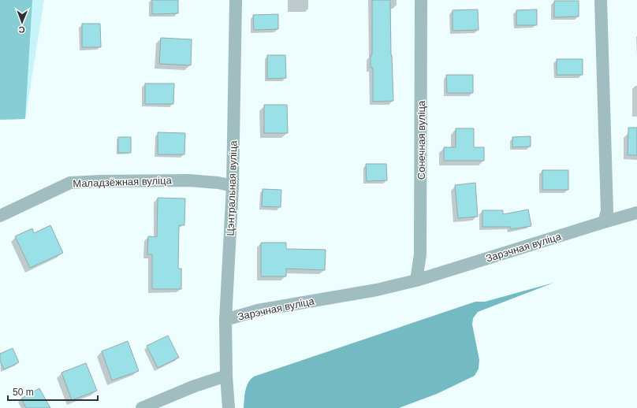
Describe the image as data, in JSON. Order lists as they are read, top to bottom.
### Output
{
  "streets": {
    "street": [
      "Сонечная вуліца",
      "Маладзёжная вуліца",
      "Цэнтральная вуліца",
      "Зарэчная вуліца"
    ]
  },
  "crossings": [
    ["Сонечная вуліца", "Зарэчная вуліца"],
    ["Маладзёжная вуліца", "Цэнтральная вуліца"],
    ["Цэнтральная вуліца", "Зарэчная вуліца"]
  ],
  "scale_bar": "50 m",
  "north": "bottom"
}
